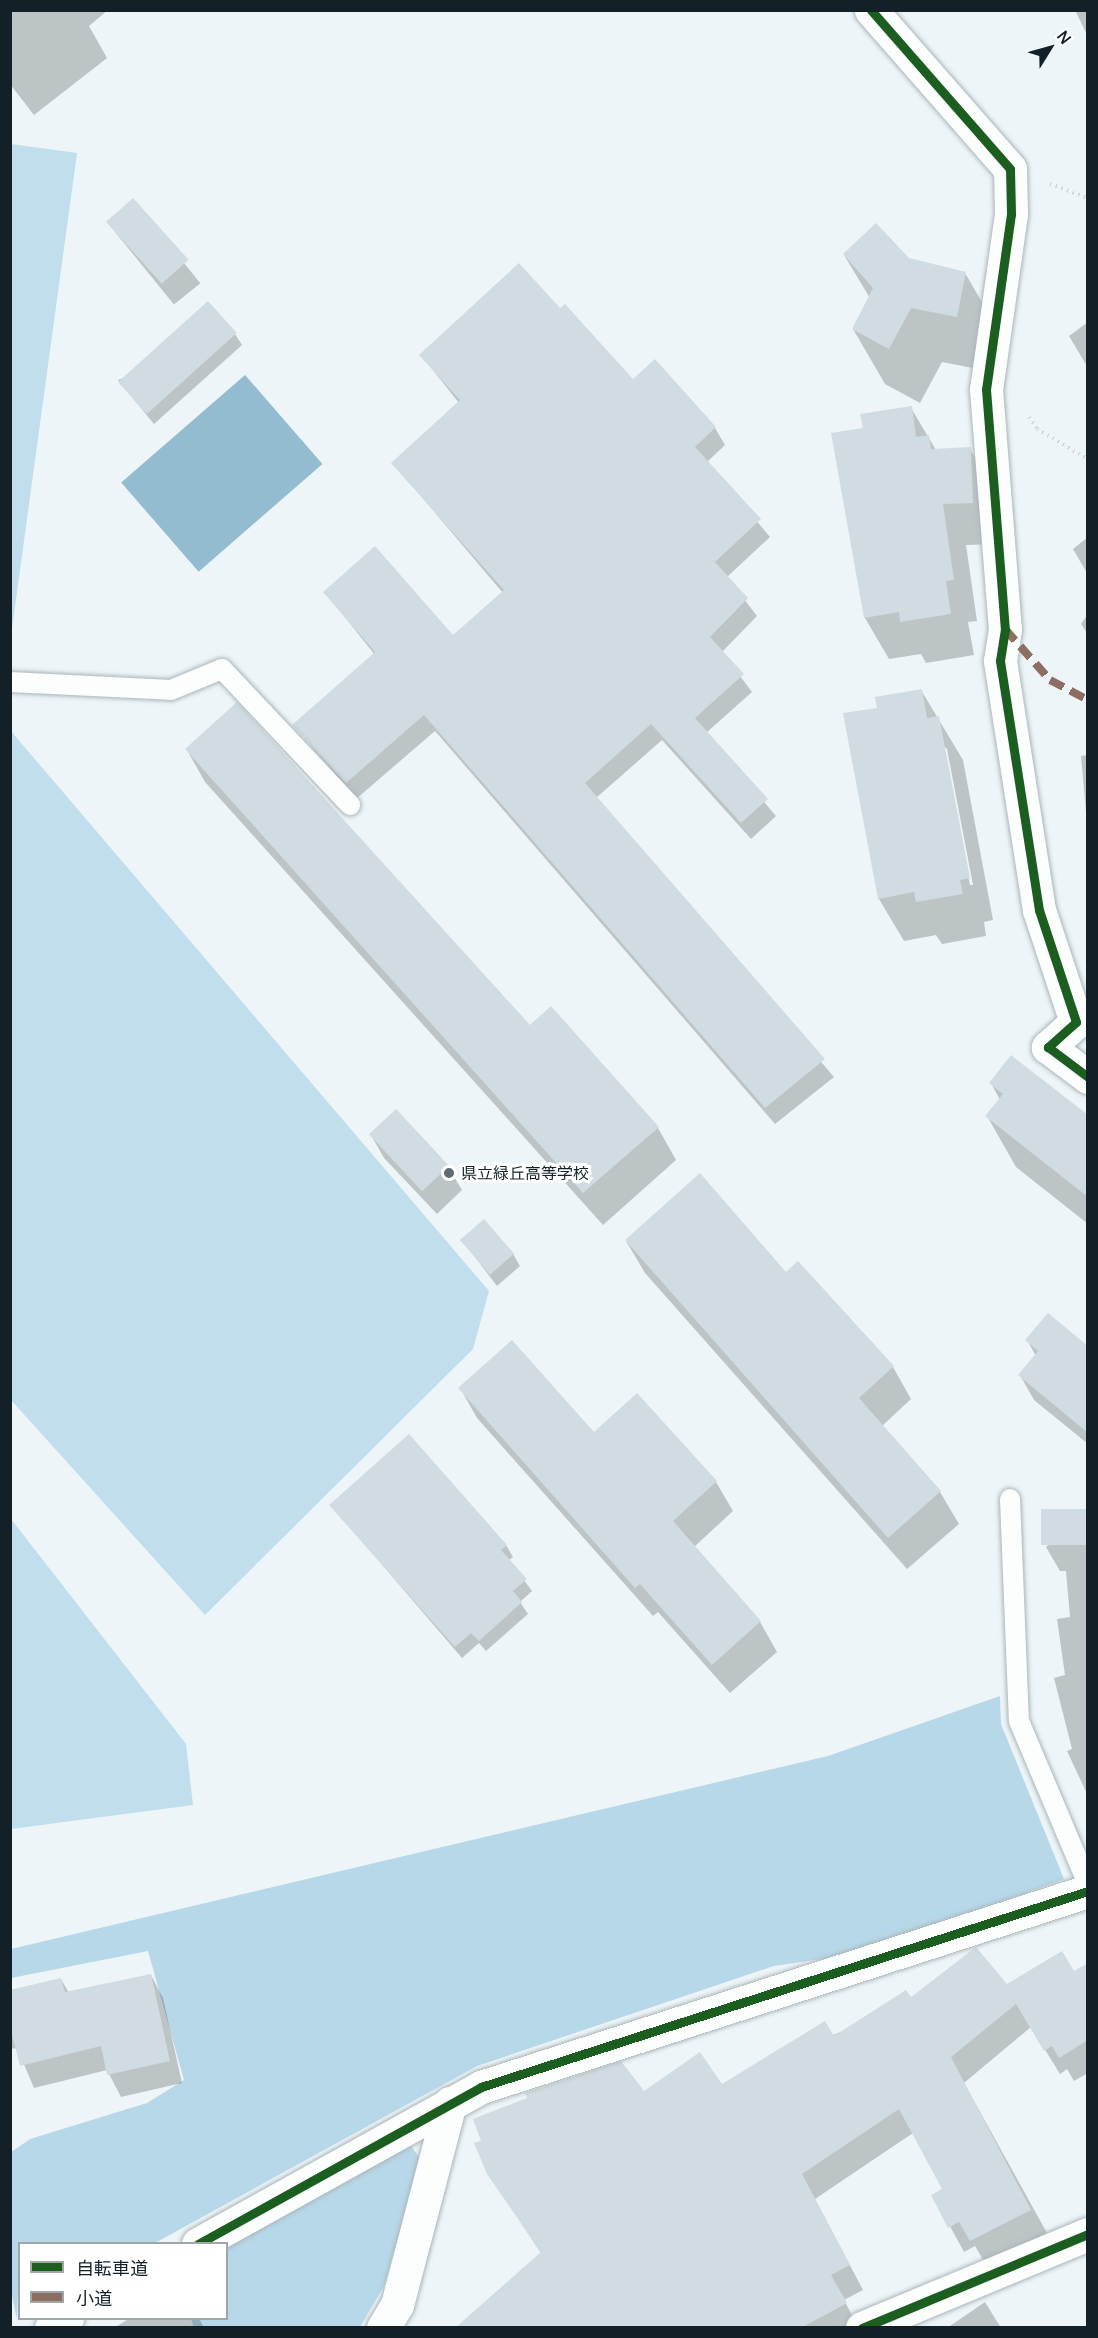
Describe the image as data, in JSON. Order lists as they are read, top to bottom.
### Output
{
  "places": ["県立緑丘高等学校"],
  "legend": ["自転車道", "小道"],
  "north": "top right"
}
